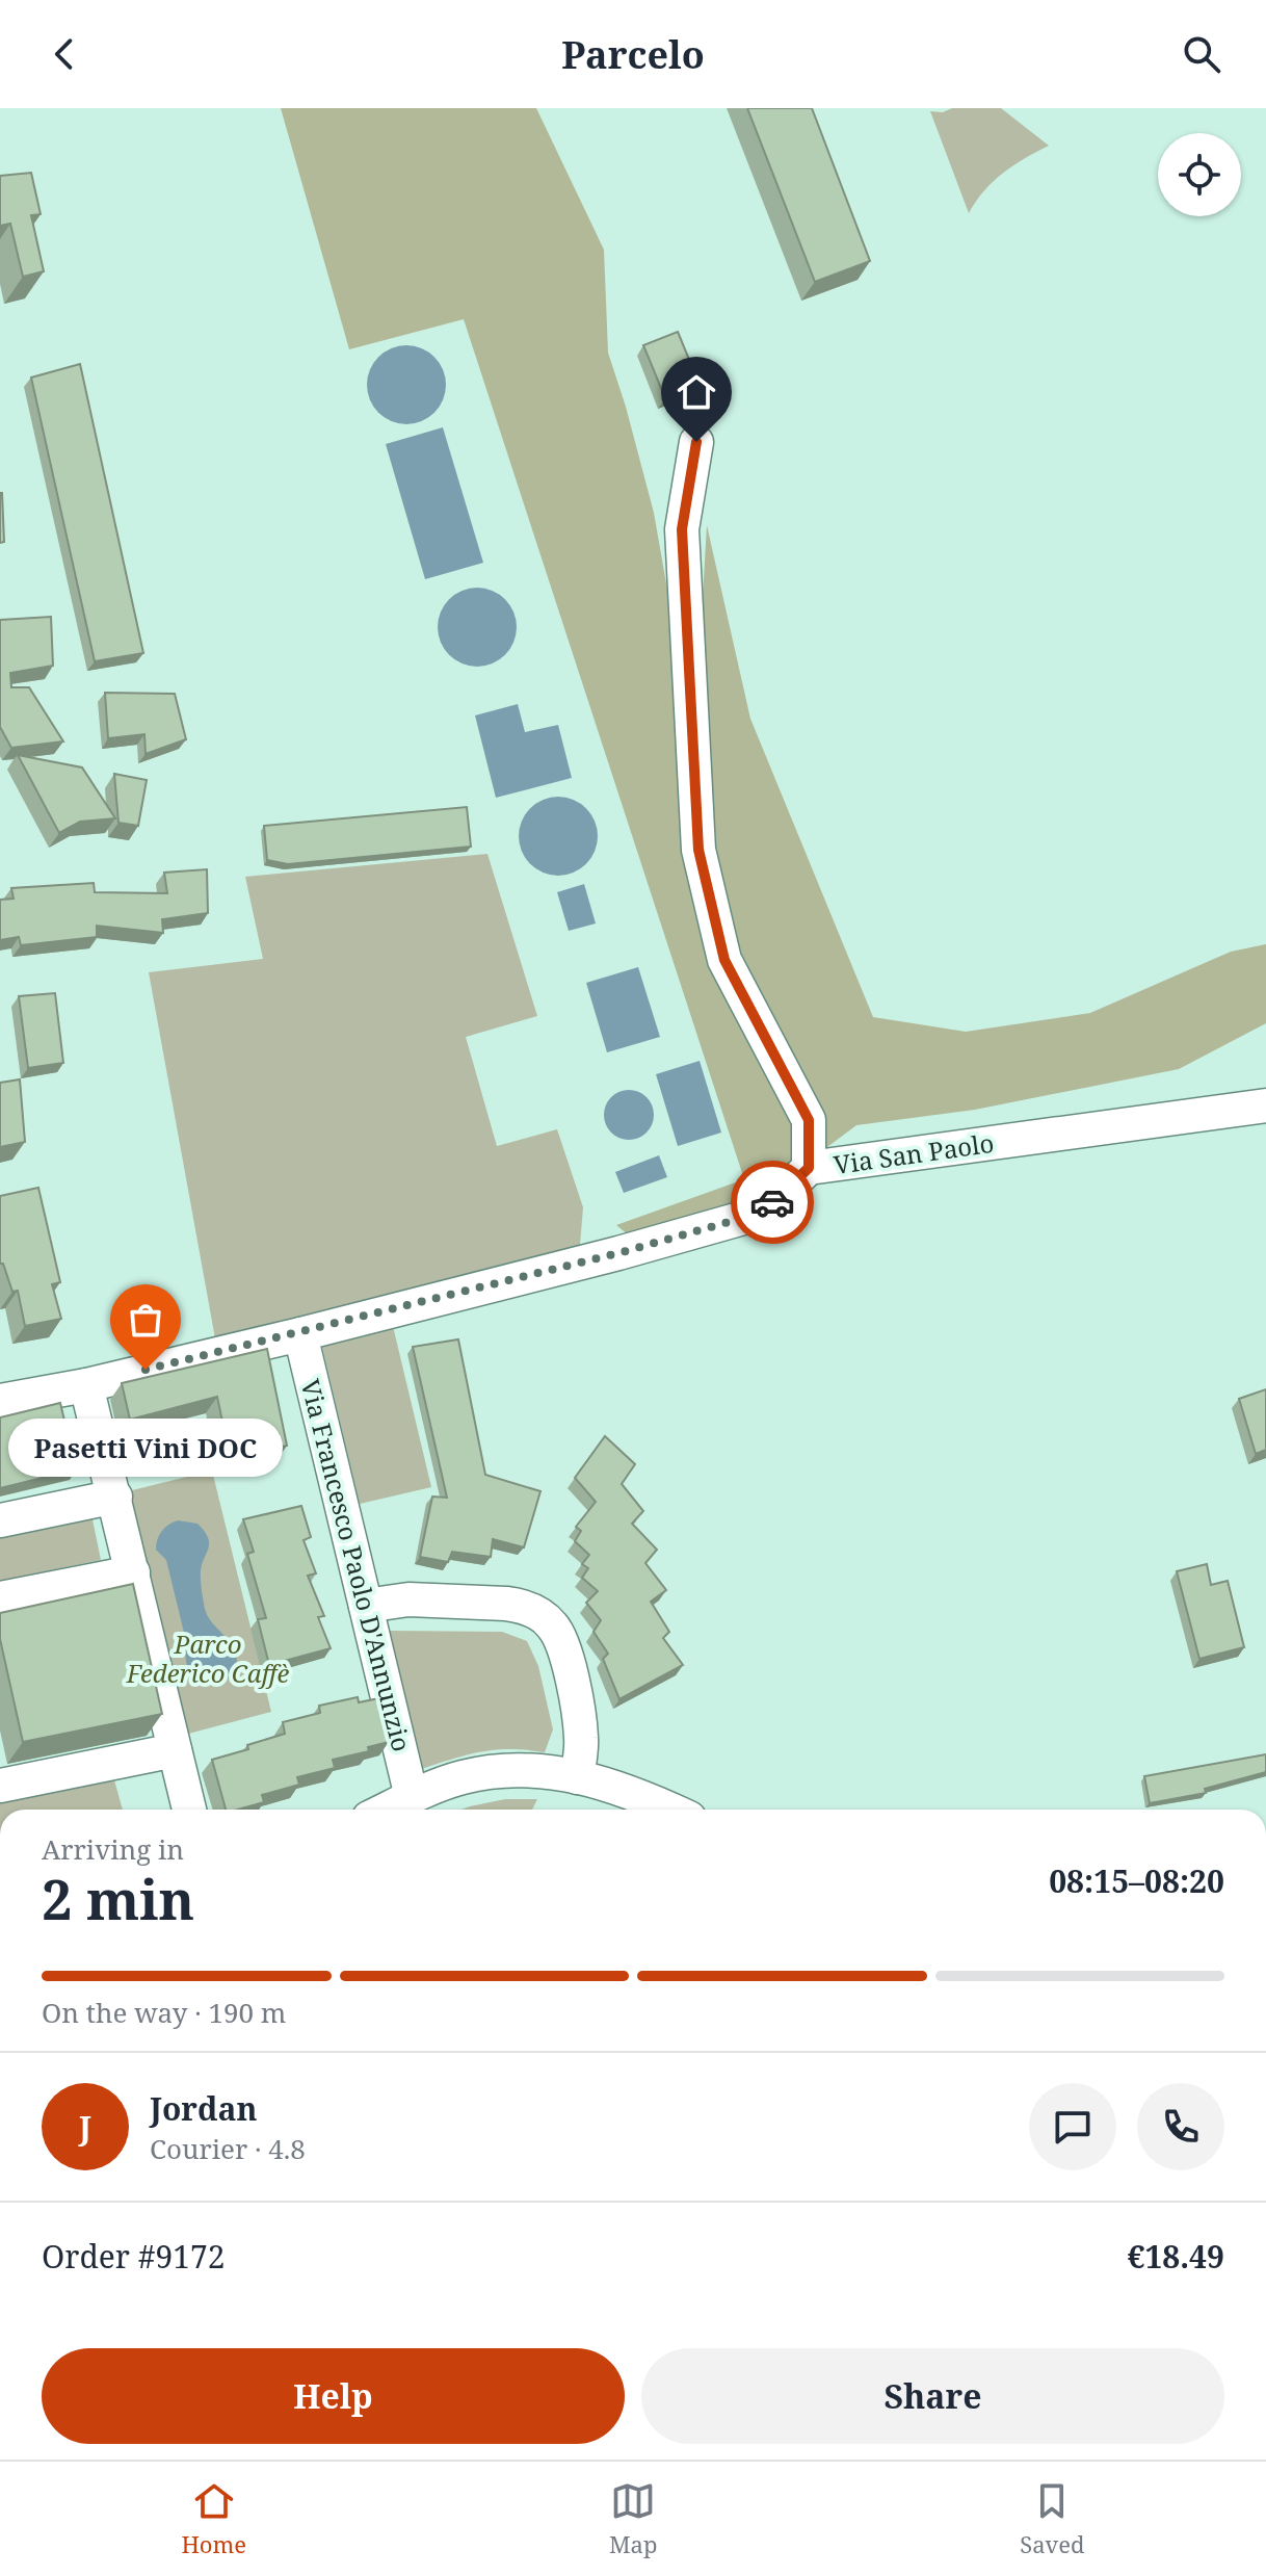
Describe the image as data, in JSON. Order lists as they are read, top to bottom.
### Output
{
  "streets": {
    "street": ["Via San Paolo", "Via Francesco Paolo D'Annunzio"]
  },
  "crossings": [
    ["Via San Paolo", "Via Francesco Paolo D'Annunzio"]
  ],
  "parks": ["Parco Federico Caffè"],
  "places": ["Pasetti Vini DOC"],
  "page": {
    "header": "Parcelo",
    "bubble": "Pasetti Vini DOC",
    "heading": ["2 min", "Arriving in", "08:15–08:20"],
    "panel": [
      "Jordan",
      "Courier · 4.8",
      "Order #9172",
      "€18.49"
    ],
    "bar": "On the way · 190 m",
    "round": "J",
    "buttons": ["Help", "Share"],
    "tabs": ["Home", "Map", "Saved"]
  }
}
